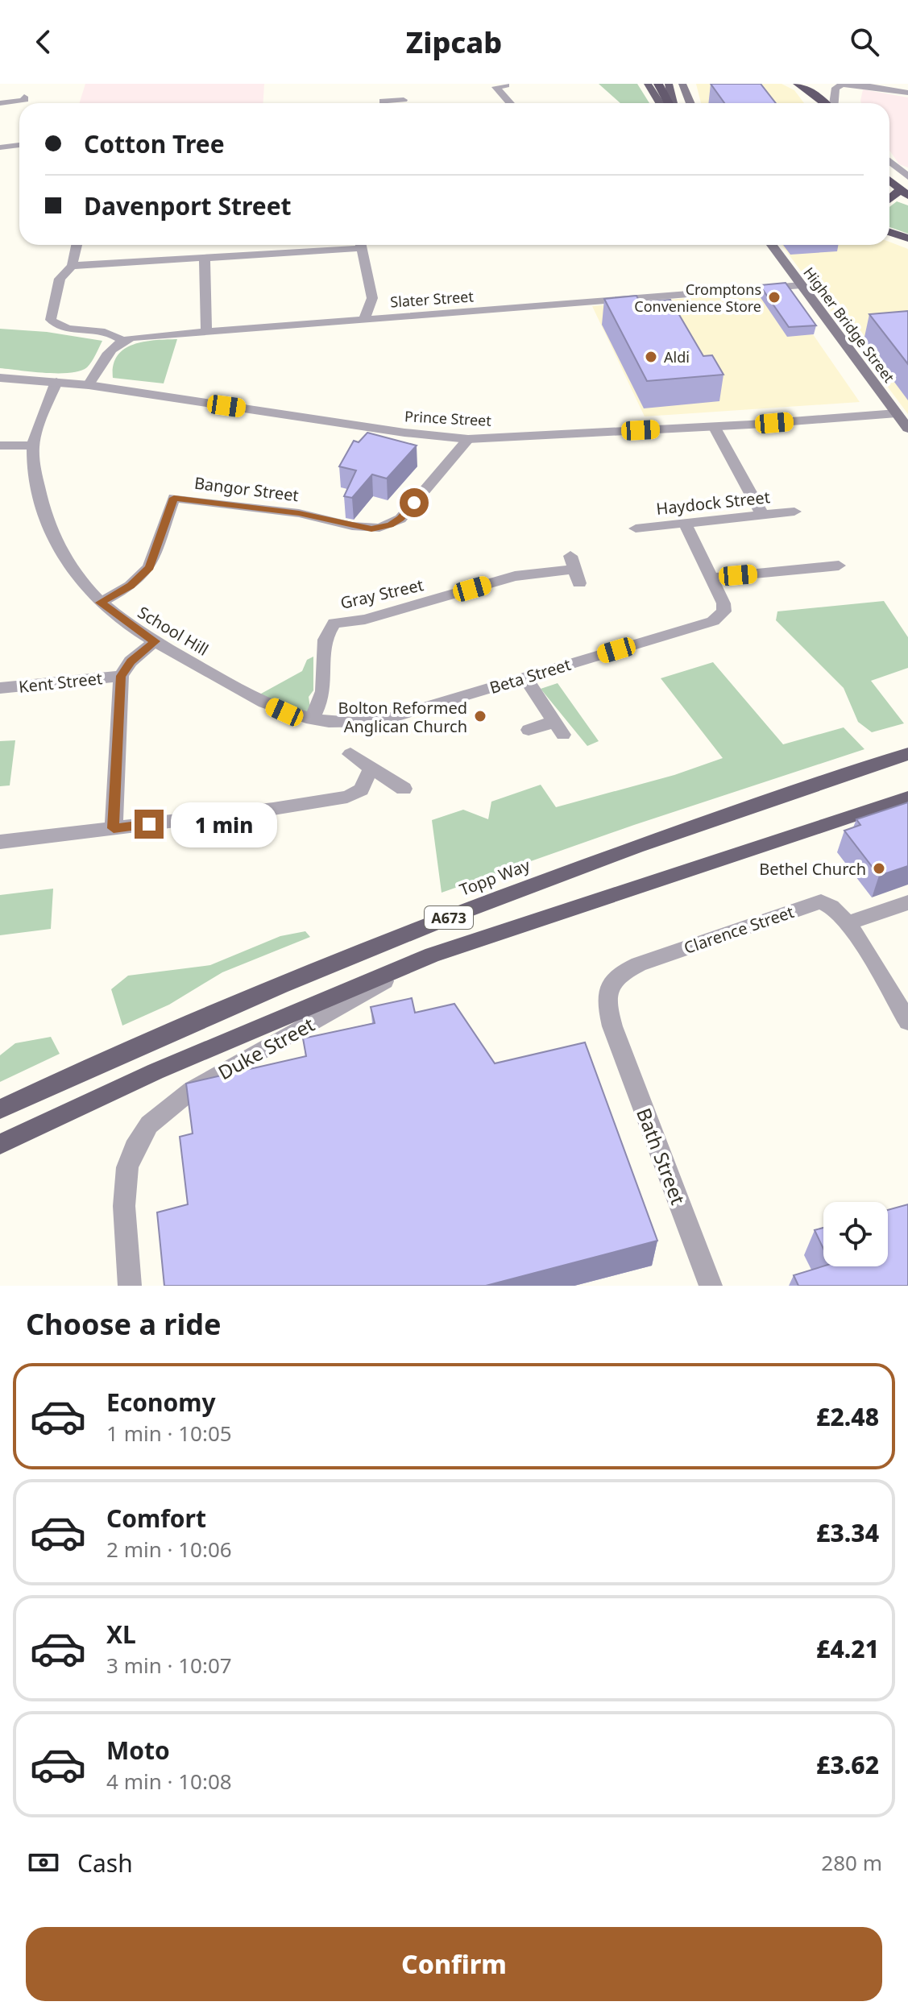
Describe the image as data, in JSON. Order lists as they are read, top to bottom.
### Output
{
  "streets": {
    "main road": ["Higher Bridge Street", "Topp Way", "A673"],
    "street": [
      "Slater Street",
      "Prince Street",
      "Bangor Street",
      "Haydock Street",
      "Gray Street",
      "School Hill",
      "Beta Street",
      "Kent Street",
      "Clarence Street",
      "Duke Street",
      "Bath Street"
    ]
  },
  "crossings": [
    ["Slater Street", "Higher Bridge Street"],
    ["Higher Bridge Street", "Prince Street"],
    ["Prince Street", "Bangor Street"],
    ["Prince Street", "School Hill"],
    ["Bangor Street", "School Hill"],
    ["Haydock Street", "Beta Street"],
    ["Gray Street", "School Hill"],
    ["Gray Street", "Beta Street"],
    ["School Hill", "Beta Street"],
    ["A673", "Duke Street"],
    ["Clarence Street", "Bath Street"]
  ],
  "places": [
    "Cromptons Convenience Store",
    "Aldi",
    "Bolton Reformed Anglican Church",
    "Bethel Church"
  ],
  "page": {
    "header": "Zipcab",
    "banner": ["Cotton Tree", "Davenport Street"],
    "bubble": "1 min",
    "heading": "Choose a ride",
    "list": [
      {
        "name": "Economy",
        "note": "1 min · 10:05",
        "value": "£2.48"
      },
      {
        "name": "Comfort",
        "note": "2 min · 10:06",
        "value": "£3.34"
      },
      {
        "name": "XL",
        "note": "3 min · 10:07",
        "value": "£4.21"
      },
      {
        "name": "Moto",
        "note": "4 min · 10:08",
        "value": "£3.62"
      }
    ],
    "pay": ["Cash", "280 m"],
    "buttons": "Confirm"
  }
}
